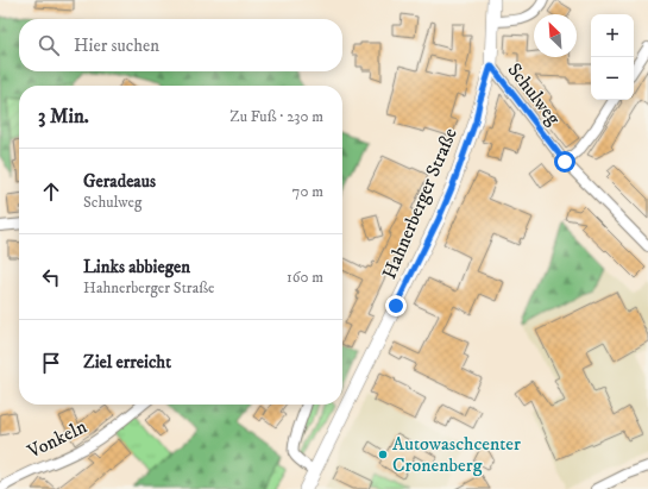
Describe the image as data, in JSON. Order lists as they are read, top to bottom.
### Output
{
  "streets": {
    "main road": ["Hahnerberger Straße"],
    "street": ["Schulweg", "Vonkeln"]
  },
  "crossings": [
    ["Schulweg", "Hahnerberger Straße"]
  ],
  "places": ["Autowaschcenter Cronenberg"],
  "north": "top left",
  "page": {
    "map_buttons": ["+", "−"],
    "search": "Hier suchen",
    "heading": ["3 Min.", "Zu Fuß · 230 m"],
    "list": [
      ["Geradeaus", "Schulweg", "70 m"],
      ["Links abbiegen", "Hahnerberger Straße", "160 m"],
      "Ziel erreicht"
    ]
  }
}
